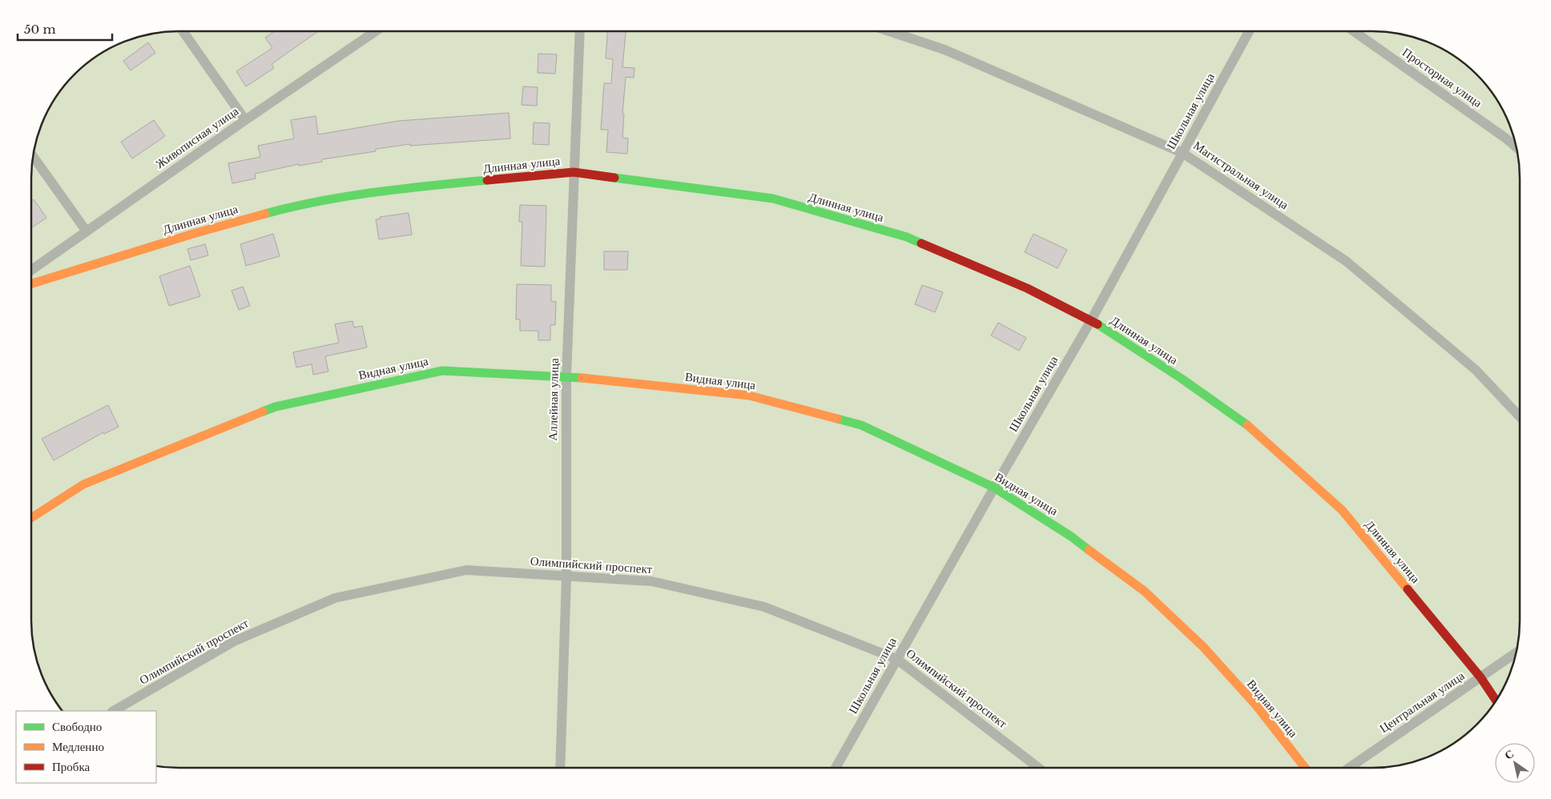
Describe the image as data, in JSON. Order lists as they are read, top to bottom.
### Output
{
  "streets": {
    "street": [
      "Просторная улица",
      "Школьная улица",
      "Живописная улица",
      "Длинная улица",
      "Магистральная улица",
      "Видная улица",
      "Аллейная улица",
      "Олимпийский проспект",
      "Центральная улица"
    ]
  },
  "crossings": [
    ["Школьная улица", "Длинная улица"],
    ["Школьная улица", "Магистральная улица"],
    ["Школьная улица", "Видная улица"],
    ["Школьная улица", "Олимпийский проспект"],
    ["Длинная улица", "Аллейная улица"],
    ["Длинная улица", "Центральная улица"],
    ["Видная улица", "Аллейная улица"],
    ["Аллейная улица", "Олимпийский проспект"]
  ],
  "legend": ["Свободно", "Медленно", "Пробка"],
  "scale_bar": "50 m",
  "north": "top left"
}
